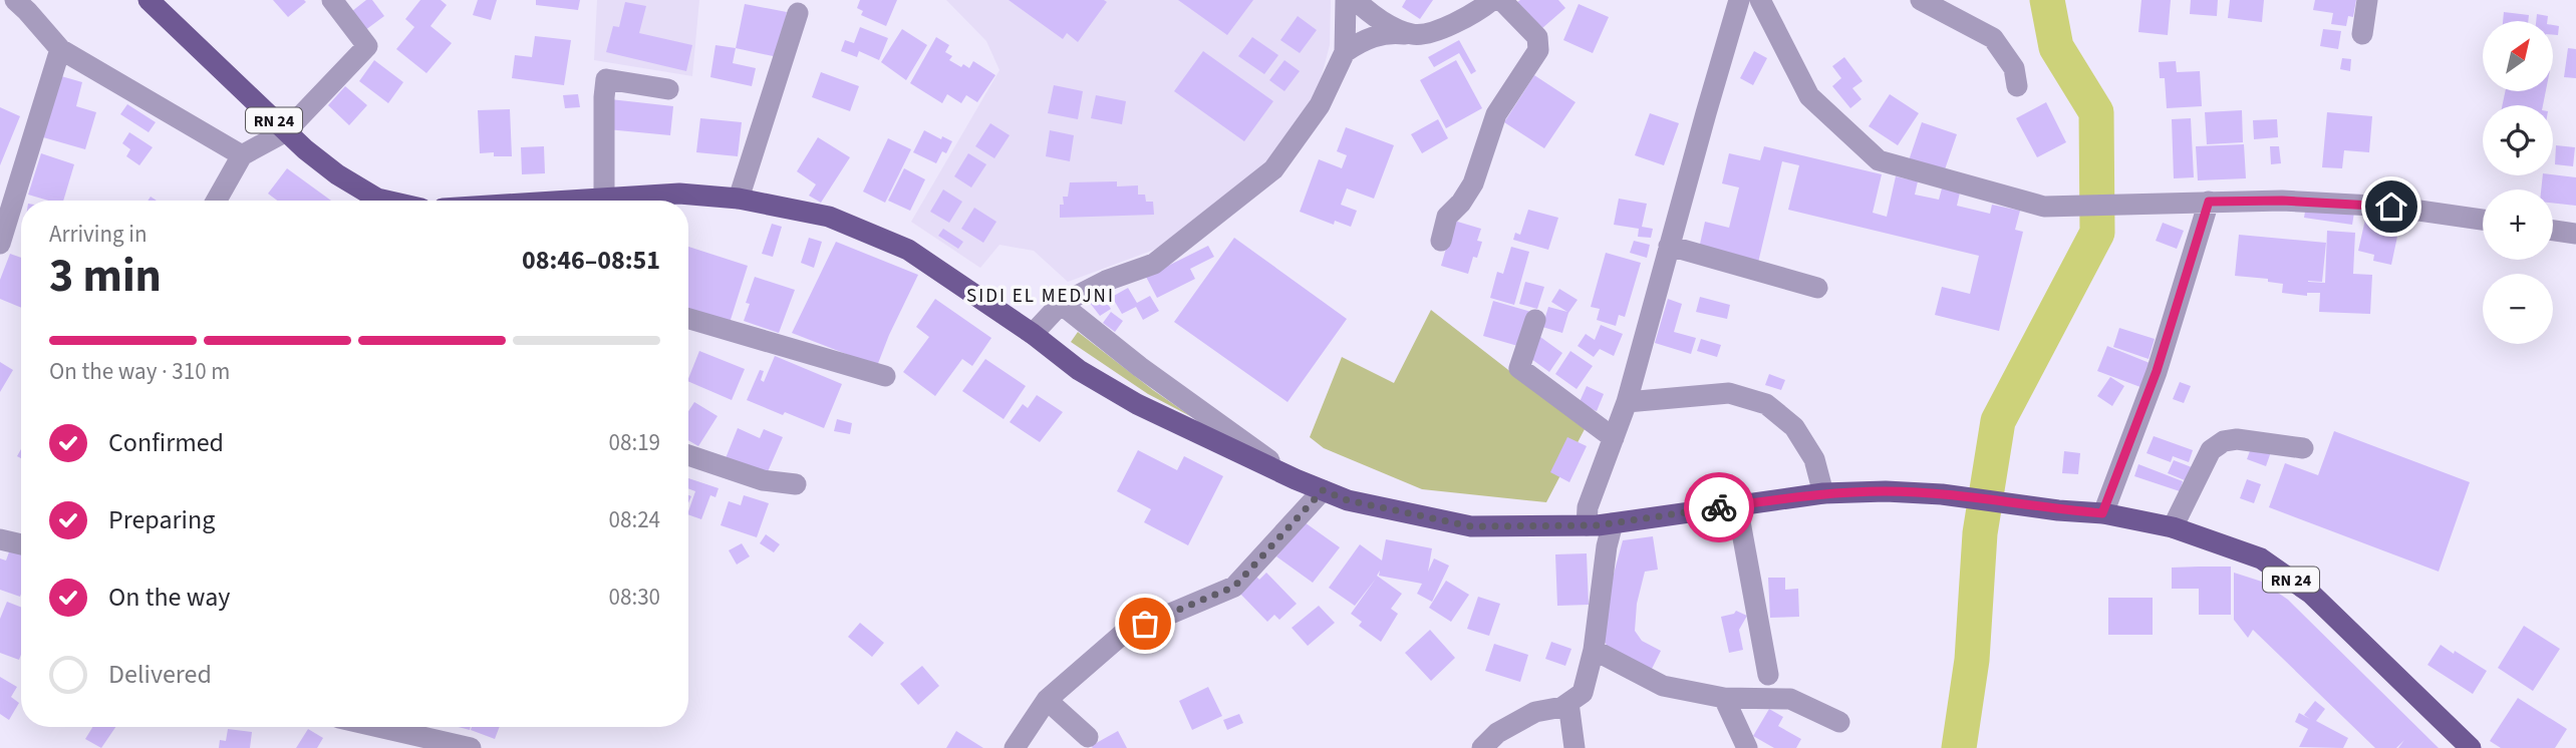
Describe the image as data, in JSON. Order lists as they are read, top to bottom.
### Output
{
  "streets": {
    "main road": ["RN 24"]
  },
  "districts": ["SIDI EL MEDJNI"],
  "north": "top right",
  "page": {
    "map_buttons": ["+", "−"],
    "heading": ["3 min", "Arriving in", "08:46–08:51"],
    "bar": "On the way · 310 m",
    "list": [
      ["Confirmed", "08:19"],
      ["Preparing", "08:24"],
      ["On the way", "08:30"],
      "Delivered"
    ]
  }
}
